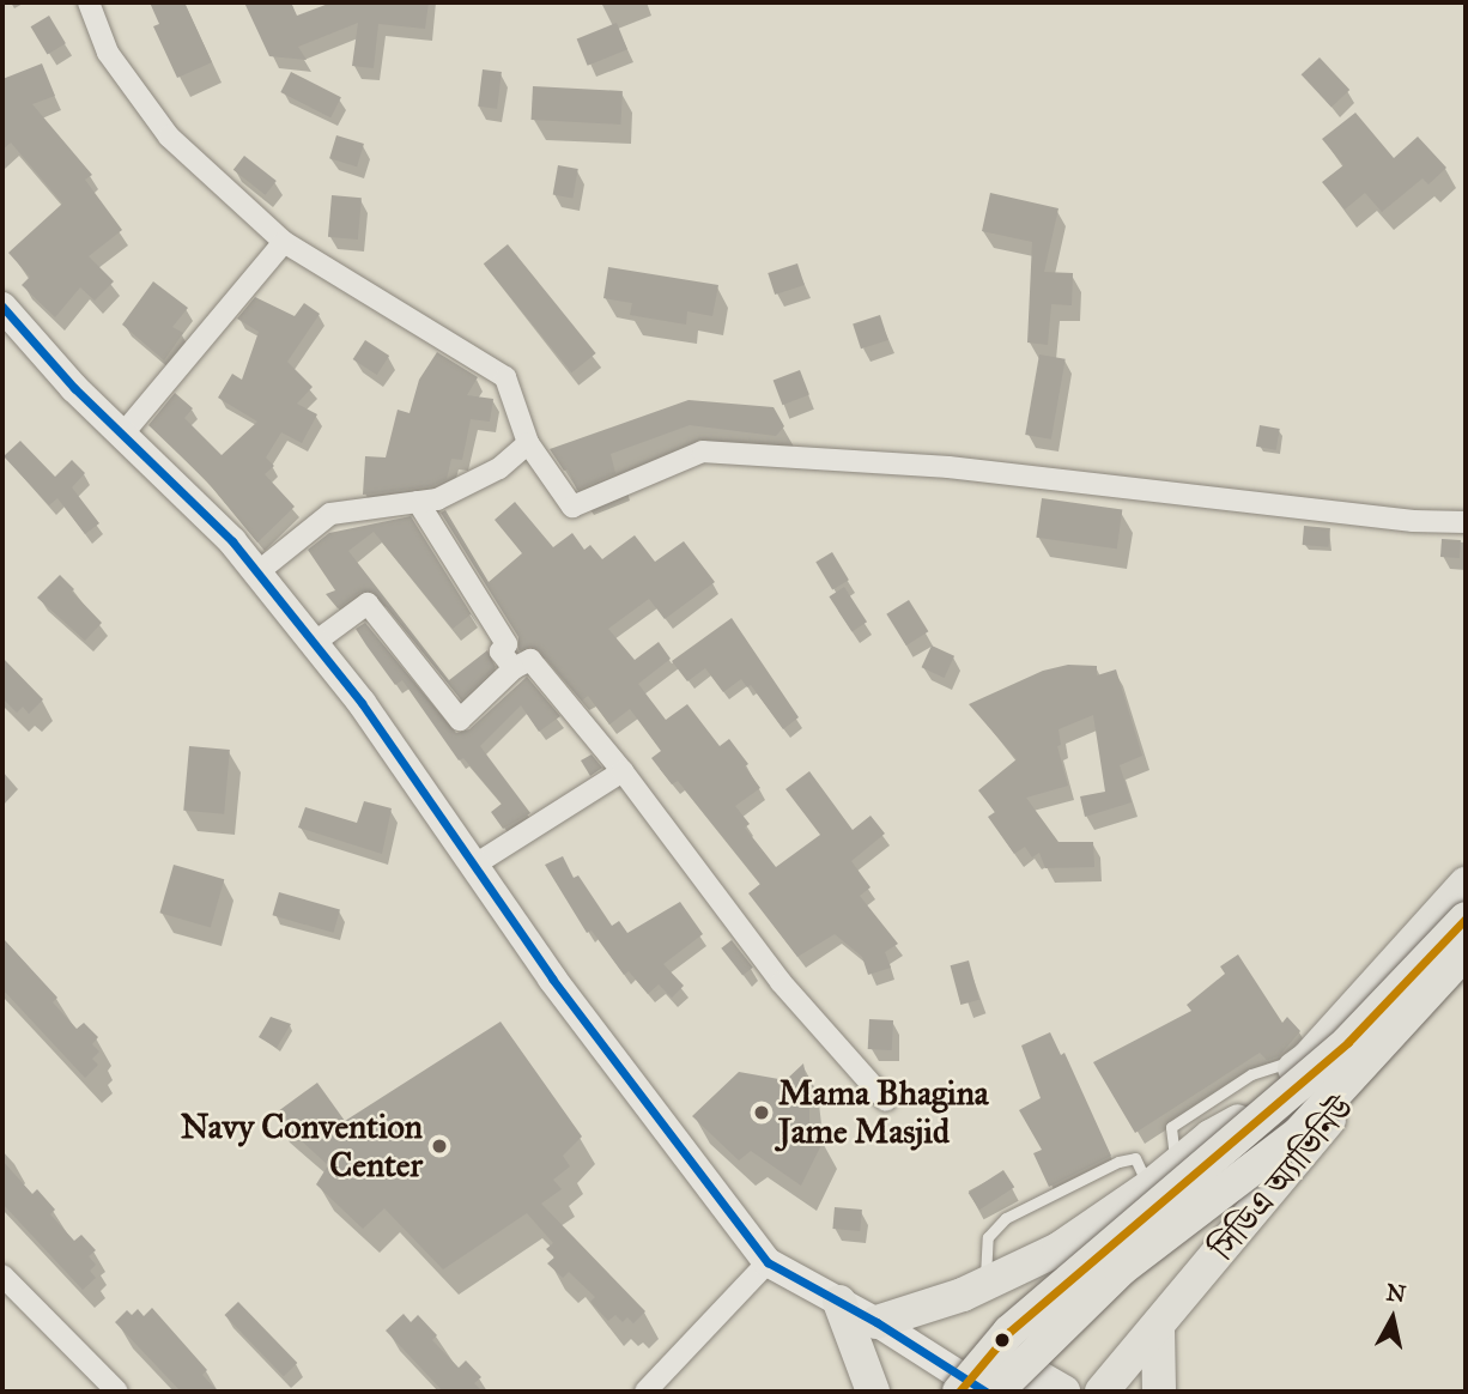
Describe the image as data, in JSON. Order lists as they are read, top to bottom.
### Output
{
  "streets": {
    "highway": ["সিডিএ অ্যাভিনিউ"]
  },
  "places": ["Mama Bhagina Jame Masjid", "Navy Convention Center"],
  "north": "top"
}
